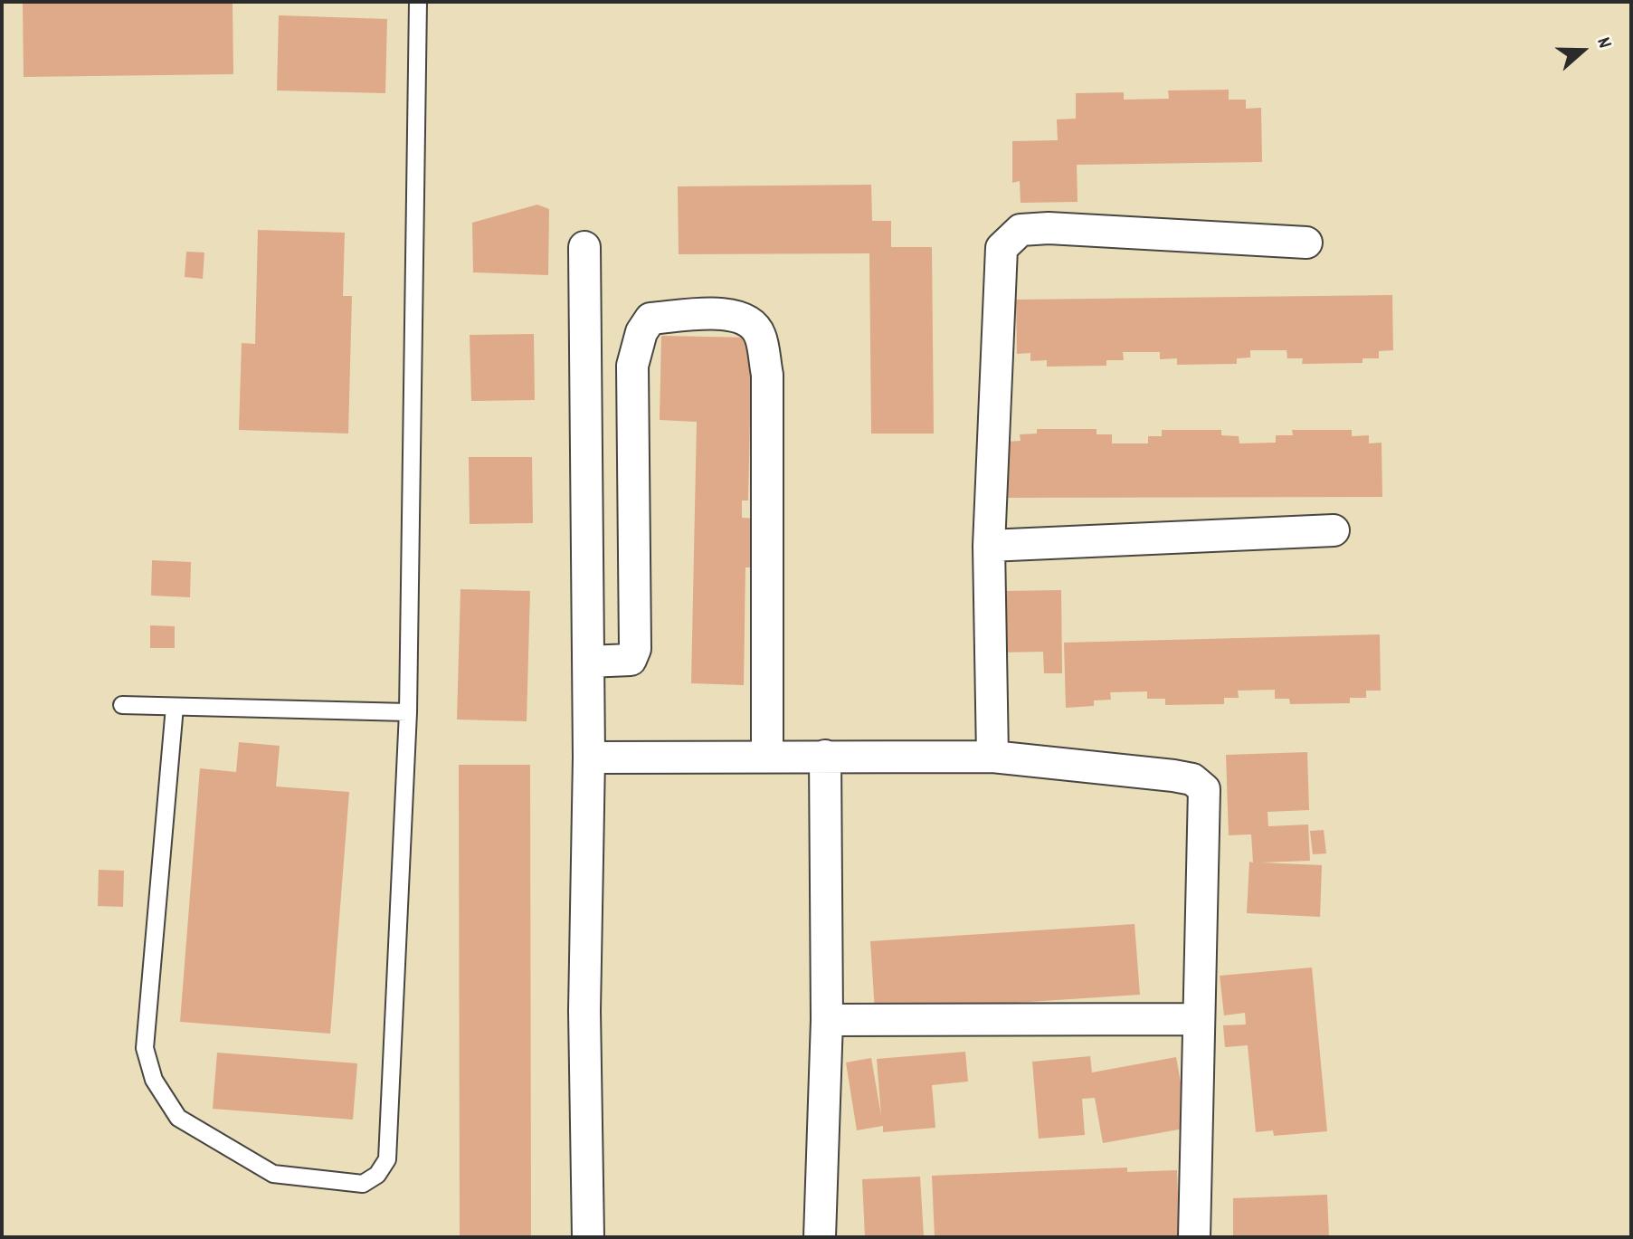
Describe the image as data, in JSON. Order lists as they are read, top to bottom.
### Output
{
  "north": "right"
}
